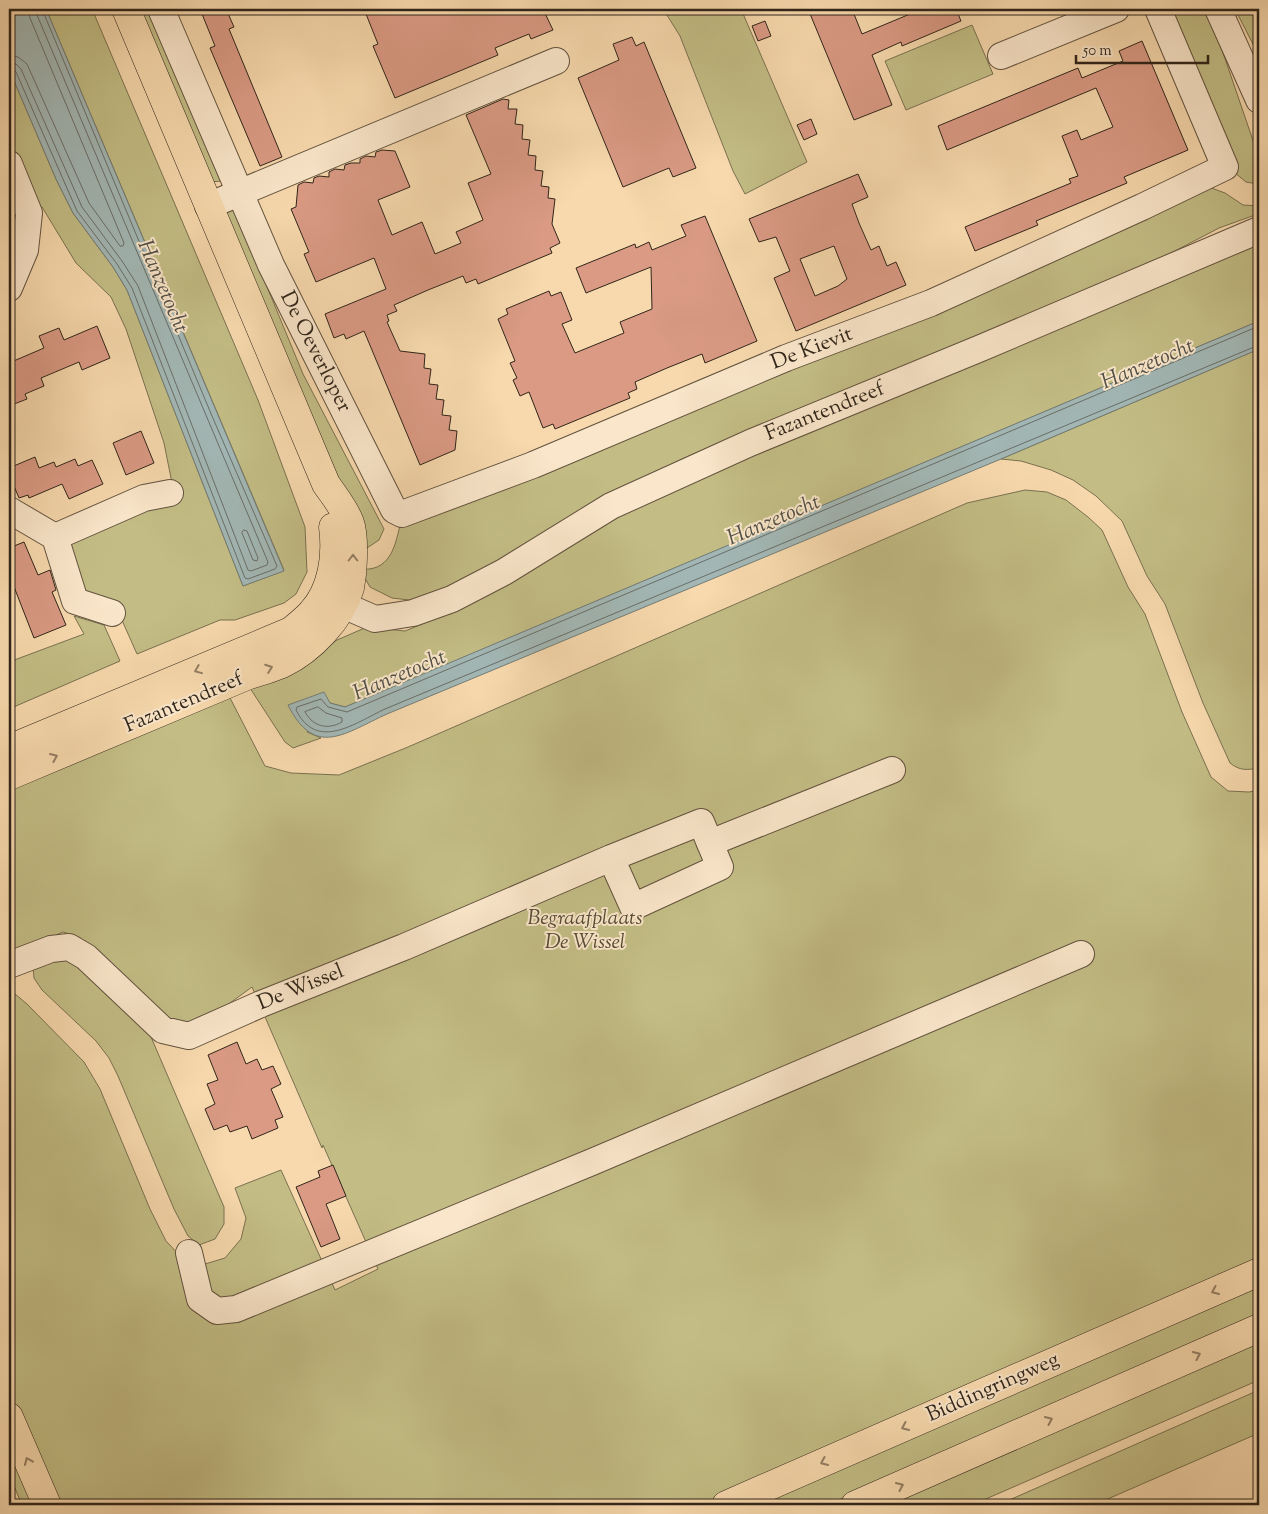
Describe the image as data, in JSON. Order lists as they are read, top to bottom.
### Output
{
  "streets": {
    "main road": ["De Oeverloper", "Fazantendreef", "Biddingringweg"],
    "street": ["De Kievit", "De Wissel"]
  },
  "crossings": [
    ["De Kievit", "De Oeverloper"],
    ["De Oeverloper", "Fazantendreef"]
  ],
  "water": ["Hanzetocht"],
  "parks": ["Begraafplaats De Wissel"],
  "scale_bar": "50 m"
}
